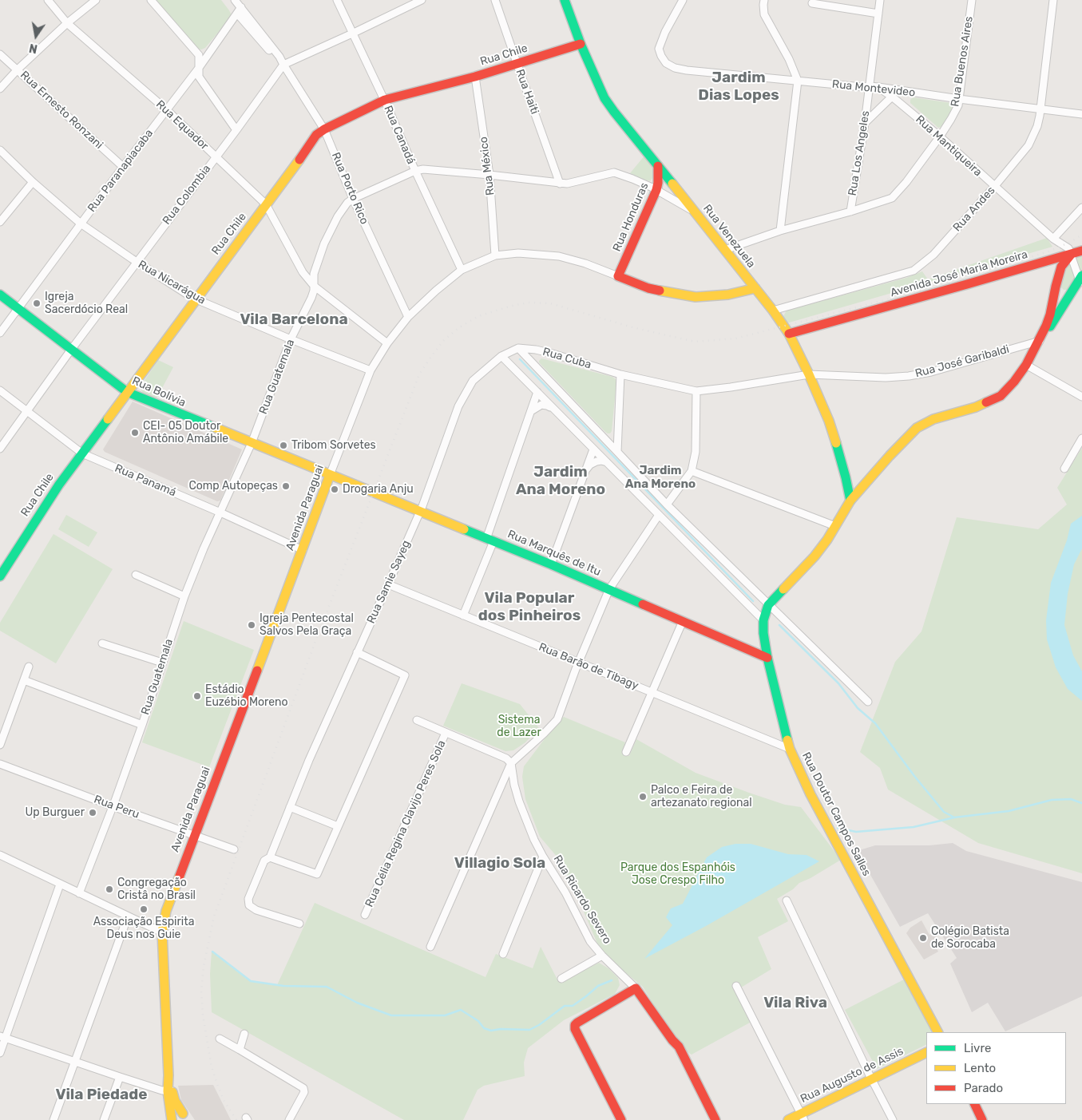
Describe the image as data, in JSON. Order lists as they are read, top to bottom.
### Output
{
  "streets": {
    "main road": [
      "Rua Chile",
      "Rua Honduras",
      "Rua Venezuela",
      "Avenida José Maria Moreira",
      "Rua Bolívia",
      "Avenida Paraguai",
      "Rua Marquês de Itu",
      "Rua Doutor Campos Salles",
      "Rua Ricardo Severo",
      "Rua Augusto de Assis"
    ],
    "street": [
      "Rua Buenos Aires",
      "Rua Montevideo",
      "Rua Haiti",
      "Rua Ernesto Ronzani",
      "Rua Equador",
      "Rua Canadá",
      "Rua Mantiqueira",
      "Rua Los Angeles",
      "Rua México",
      "Rua Paranapiacaba",
      "Rua Porto Rico",
      "Rua Colombia",
      "Rua Andes",
      "Rua Nicarágua",
      "Rua Cuba",
      "Rua José Garibaldi",
      "Rua Guatemala",
      "Rua Panamá",
      "Rua Samie Sayeg",
      "Rua Barão de Tibagy",
      "Rua Peru",
      "Rua Célia Regina Clavijo Peres Sola"
    ]
  },
  "crossings": [
    ["Rua Chile", "Rua Haiti"],
    ["Rua Chile", "Rua Equador"],
    ["Rua Chile", "Rua Canadá"],
    ["Rua Chile", "Rua México"],
    ["Rua Chile", "Rua Porto Rico"],
    ["Rua Chile", "Rua Venezuela"],
    ["Rua Chile", "Rua Nicarágua"],
    ["Rua Chile", "Rua Bolívia"],
    ["Rua Chile", "Rua Panamá"],
    ["Rua Buenos Aires", "Rua Montevideo"],
    ["Rua Buenos Aires", "Rua Mantiqueira"],
    ["Rua Buenos Aires", "Rua Los Angeles"],
    ["Rua Montevideo", "Rua Mantiqueira"],
    ["Rua Montevideo", "Rua Los Angeles"],
    ["Rua Montevideo", "Rua Andes"],
    ["Rua Haiti", "Rua Guatemala"],
    ["Rua Ernesto Ronzani", "Rua Paranapiacaba"],
    ["Rua Equador", "Rua Paranapiacaba"],
    ["Rua Equador", "Rua Colombia"],
    ["Rua Equador", "Rua Guatemala"],
    ["Rua Equador", "Avenida Paraguai"],
    ["Rua Canadá", "Rua Colombia"],
    ["Rua Canadá", "Rua Guatemala"],
    ["Rua Canadá", "Avenida Paraguai"],
    ["Rua Mantiqueira", "Rua Andes"],
    ["Rua México", "Rua Guatemala"],
    ["Rua México", "Avenida Paraguai"],
    ["Rua Paranapiacaba", "Rua Porto Rico"],
    ["Rua Paranapiacaba", "Rua Nicarágua"],
    ["Rua Paranapiacaba", "Rua Bolívia"],
    ["Rua Porto Rico", "Rua Colombia"],
    ["Rua Porto Rico", "Rua Guatemala"],
    ["Rua Porto Rico", "Avenida Paraguai"],
    ["Rua Colombia", "Rua Nicarágua"],
    ["Rua Colombia", "Rua Bolívia"],
    ["Rua Colombia", "Rua Panamá"],
    ["Rua Andes", "Rua Venezuela"],
    ["Rua Honduras", "Rua Venezuela"],
    ["Rua Honduras", "Rua Guatemala"],
    ["Rua Honduras", "Avenida Paraguai"],
    ["Rua Venezuela", "Avenida José Maria Moreira"],
    ["Rua Venezuela", "Rua Cuba"],
    ["Rua Venezuela", "Rua José Garibaldi"],
    ["Rua Venezuela", "Rua Guatemala"],
    ["Rua Venezuela", "Avenida Paraguai"],
    ["Rua Venezuela", "Rua Doutor Campos Salles"],
    ["Rua Nicarágua", "Rua Guatemala"],
    ["Rua Nicarágua", "Avenida Paraguai"],
    ["Rua Cuba", "Rua José Garibaldi"],
    ["Rua José Garibaldi", "Rua Doutor Campos Salles"],
    ["Rua Guatemala", "Rua Bolívia"],
    ["Rua Guatemala", "Rua Panamá"],
    ["Rua Guatemala", "Rua Peru"],
    ["Rua Bolívia", "Avenida Paraguai"],
    ["Rua Bolívia", "Rua Marquês de Itu"],
    ["Rua Panamá", "Avenida Paraguai"],
    ["Avenida Paraguai", "Rua Marquês de Itu"],
    ["Avenida Paraguai", "Rua Peru"],
    ["Rua Marquês de Itu", "Rua Samie Sayeg"],
    ["Rua Marquês de Itu", "Rua Doutor Campos Salles"],
    ["Rua Samie Sayeg", "Rua Barão de Tibagy"],
    ["Rua Barão de Tibagy", "Rua Doutor Campos Salles"]
  ],
  "districts": [
    "Jardim Dias Lopes",
    "Vila Barcelona",
    "Jardim Ana Moreno",
    "Jardim Ana Moreno",
    "Vila Popular dos Pinheiros",
    "Villagio Sola",
    "Vila Riva",
    "Vila Piedade"
  ],
  "parks": ["Sistema de Lazer", "Parque dos Espanhóis Jose Crespo Filho"],
  "places": [
    "Igreja Sacerdócio Real",
    "CEI- 05 Doutor Antônio Amábile",
    "Tribom Sorvetes",
    "Comp Autopeças",
    "Drogaria Anju",
    "Igreja Pentecostal Salvos Pela Graça",
    "Estádio Euzébio Moreno",
    "Palco e Feira de artezanato regional",
    "Up Burguer",
    "Congregação Cristâ no Brasil",
    "Associação Espirita Deus nos Guie",
    "Colégio Batista de Sorocaba"
  ],
  "legend": ["Livre", "Lento", "Parado"],
  "north": "bottom"
}
